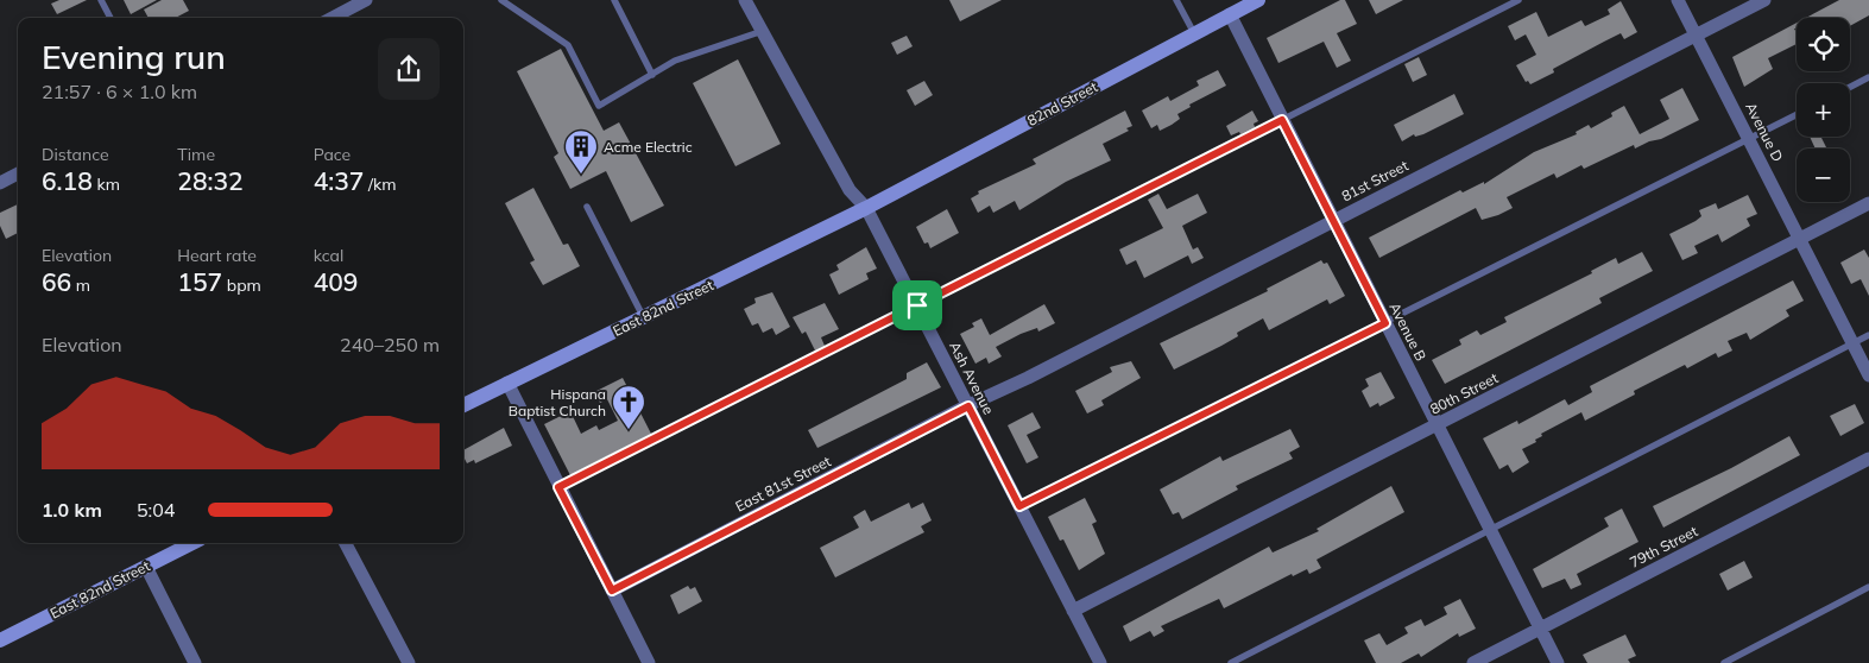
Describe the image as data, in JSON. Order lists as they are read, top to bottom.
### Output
{
  "streets": {
    "street": [
      "82nd Street",
      "Avenue D",
      "81st Street",
      "East 82nd Street",
      "Avenue B",
      "Ash Avenue",
      "80th Street",
      "East 81st Street",
      "79th Street"
    ]
  },
  "crossings": [
    ["82nd Street", "East 82nd Street"],
    ["82nd Street", "Avenue B"],
    ["82nd Street", "Ash Avenue"],
    ["Avenue D", "81st Street"],
    ["Avenue D", "80th Street"],
    ["81st Street", "Avenue B"],
    ["81st Street", "Ash Avenue"],
    ["81st Street", "East 81st Street"],
    ["East 82nd Street", "Ash Avenue"],
    ["Avenue B", "80th Street"],
    ["Avenue B", "79th Street"],
    ["Ash Avenue", "80th Street"],
    ["Ash Avenue", "East 81st Street"]
  ],
  "places": {
    "building": ["Acme Electric"],
    "church": ["Hispana Baptist Church"]
  },
  "page": {
    "map_buttons": ["+", "−"],
    "heading": ["Evening run", "21:57 · 6 × 1.0 km"],
    "stats": [
      ["Distance", "6.18 km"],
      ["Time", "28:32"],
      ["Pace", "4:37 /km"],
      ["Elevation", "66 m"],
      ["Heart rate", "157 bpm"],
      ["kcal", "409"]
    ],
    "chart": ["Elevation", "240–250 m"],
    "list": [
      {
        "name": "1.0 km",
        "note": "5:04"
      }
    ]
  }
}
